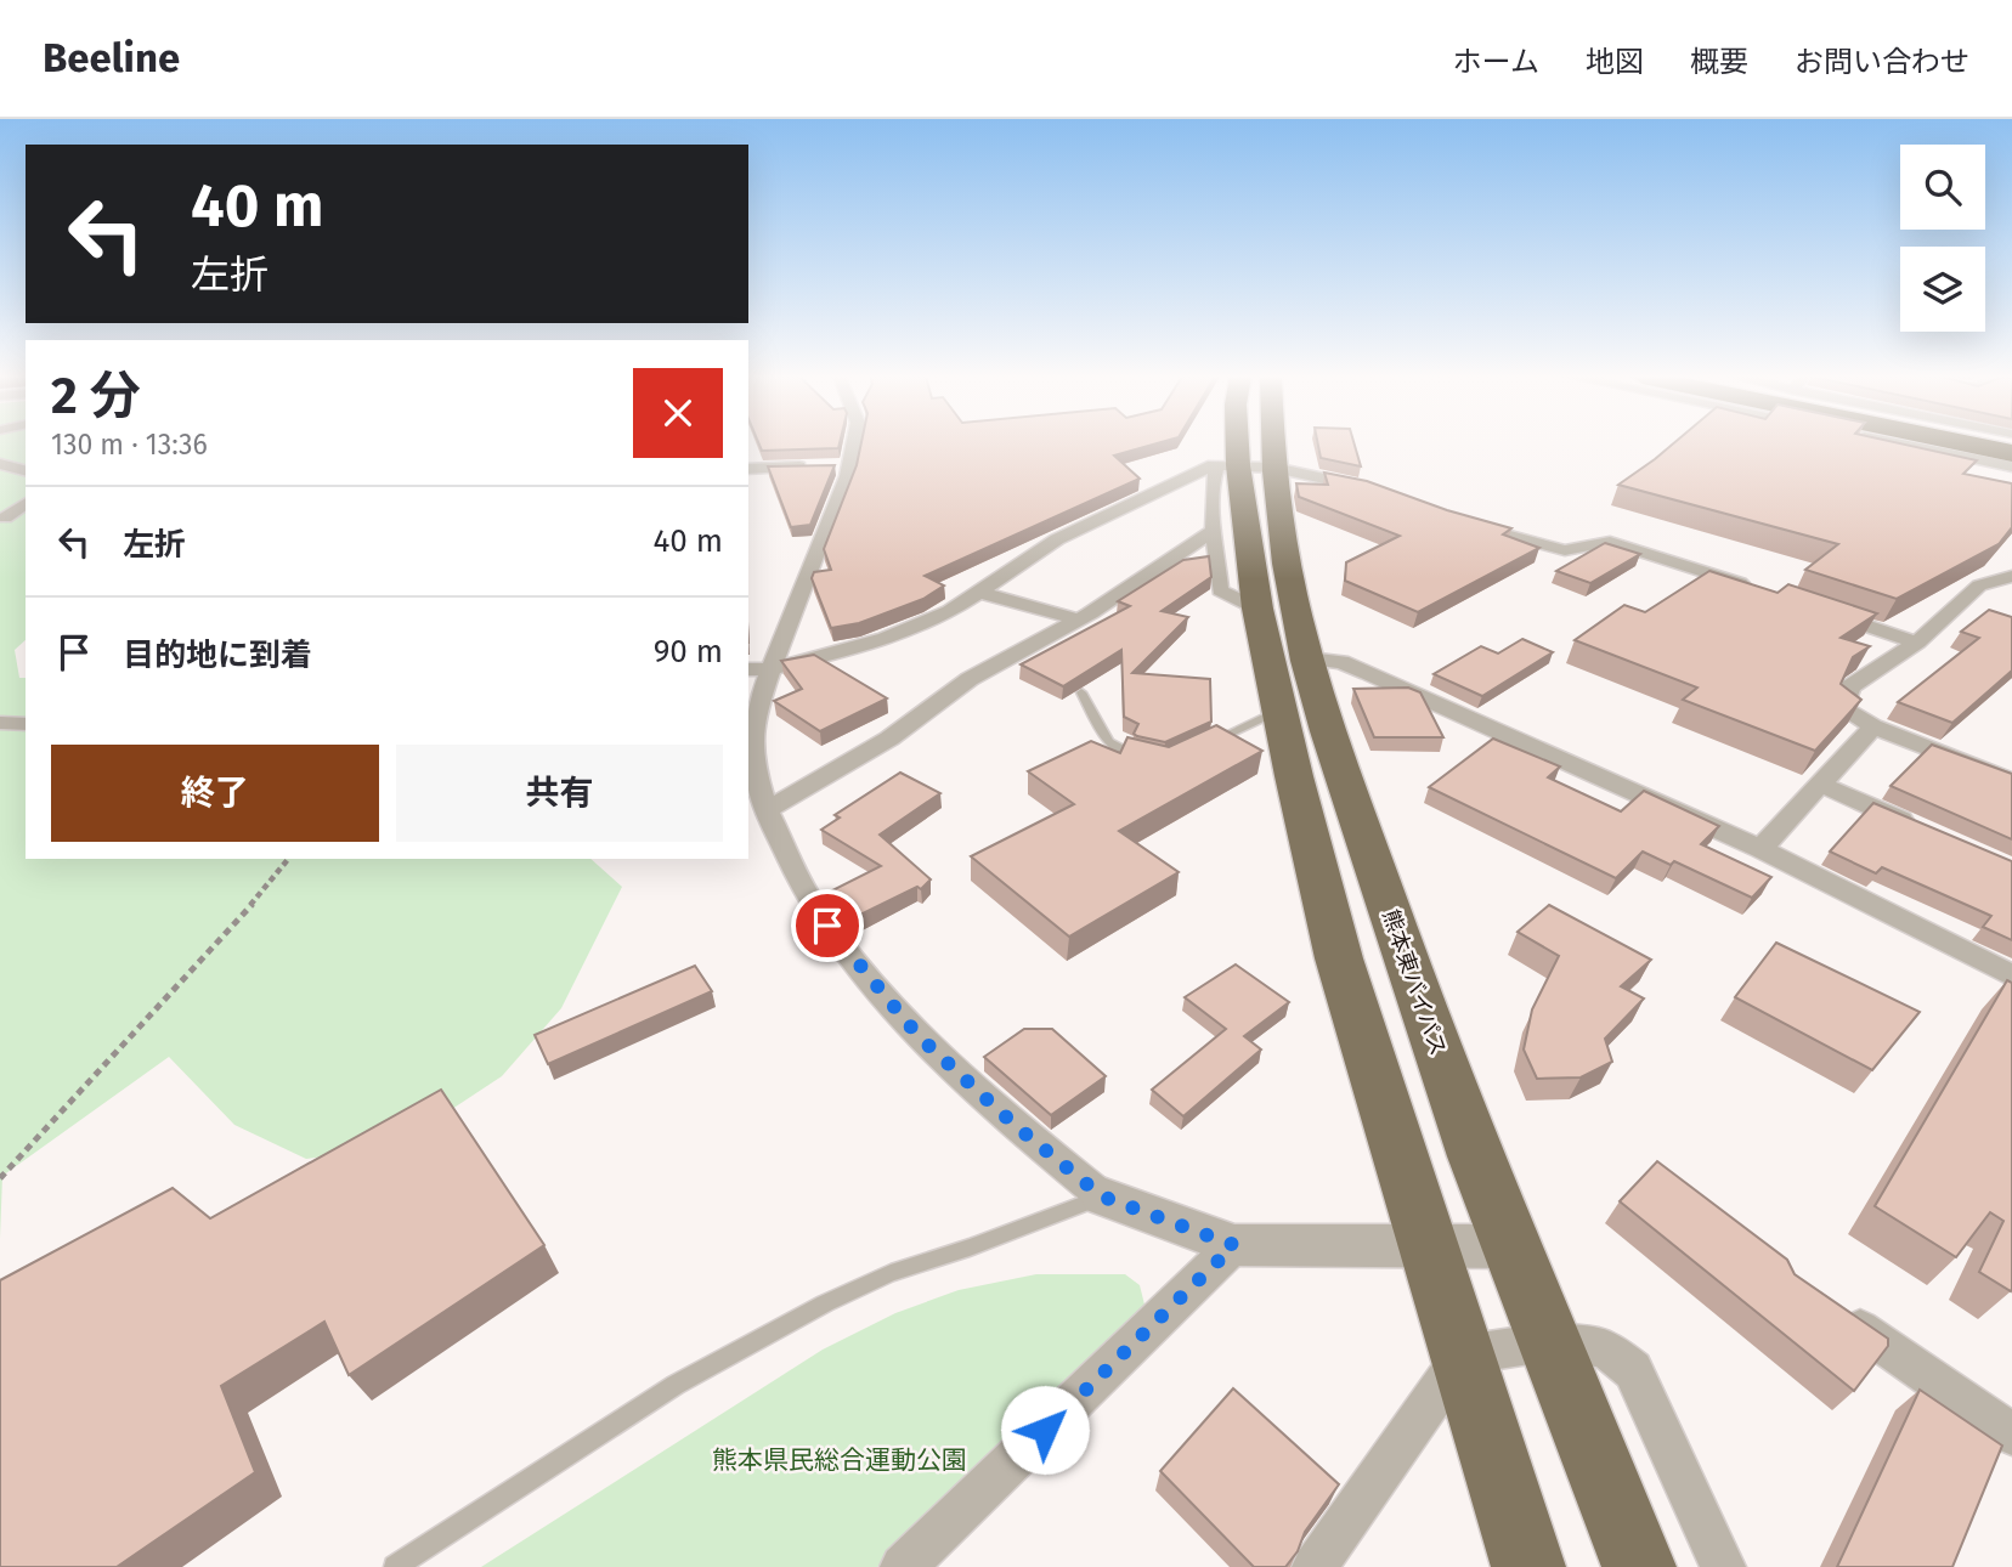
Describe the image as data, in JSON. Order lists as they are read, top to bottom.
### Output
{
  "streets": {
    "highway": ["熊本東バイパス"]
  },
  "parks": ["熊本県民総合運動公園"],
  "page": {
    "header": "Beeline",
    "nav": [
      "ホーム",
      "地図",
      "概要",
      "お問い合わせ"
    ],
    "turn": ["40 m", "左折"],
    "heading": ["2 分", "130 m · 13:36"],
    "list": [
      {
        "name": "左折",
        "value": "40 m"
      },
      {
        "name": "目的地に到着",
        "value": "90 m"
      }
    ],
    "buttons": ["終了", "共有"]
  }
}
